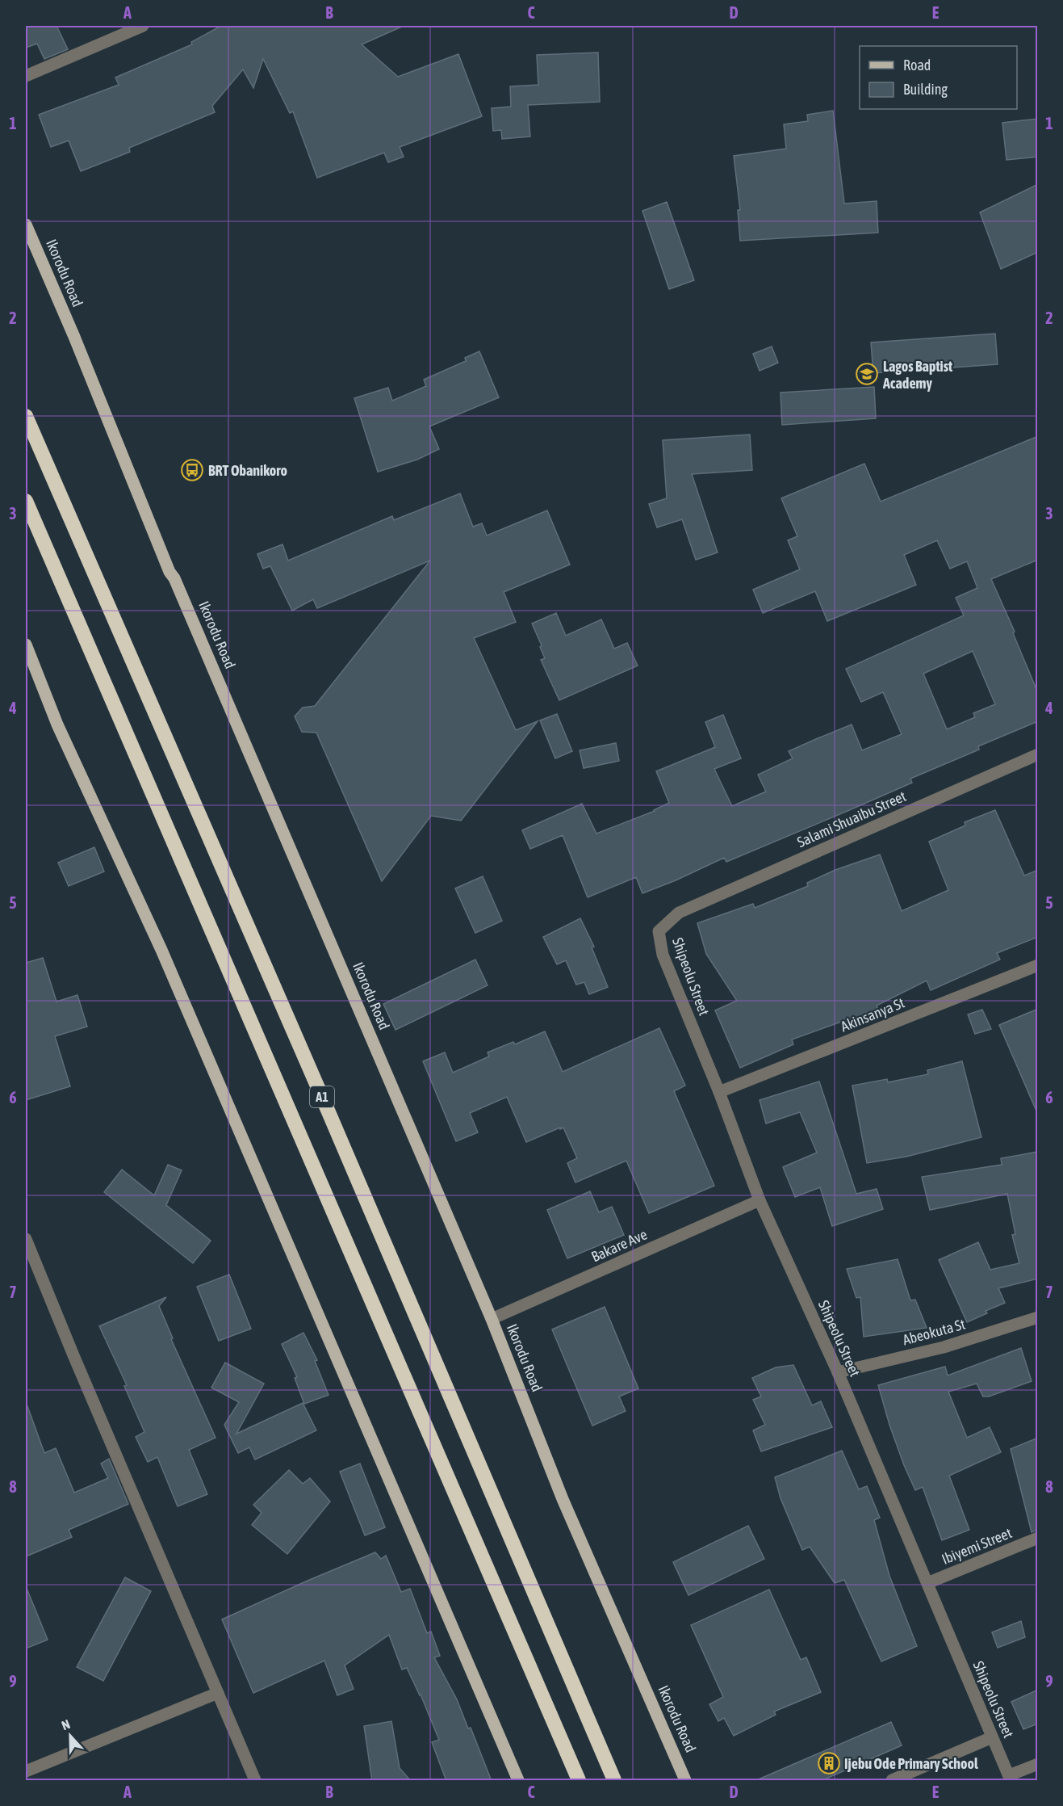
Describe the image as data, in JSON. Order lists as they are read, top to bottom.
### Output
{
  "streets": {
    "highway": ["A1"],
    "main road": ["Ikorodu Road"],
    "street": [
      "Salami Shuaibu Street",
      "Shipeolu Street",
      "Akinsanya St",
      "Bakare Ave",
      "Abeokuta St",
      "Ibiyemi Street"
    ]
  },
  "crossings": [
    ["Ikorodu Road", "Bakare Ave"],
    ["Salami Shuaibu Street", "Shipeolu Street"],
    ["Shipeolu Street", "Akinsanya St"],
    ["Shipeolu Street", "Bakare Ave"],
    ["Shipeolu Street", "Abeokuta St"],
    ["Shipeolu Street", "Ibiyemi Street"]
  ],
  "places": {
    "school or university": ["Lagos Baptist Academy"],
    "bus stop": ["BRT Obanikoro"],
    "building": ["Ijebu Ode Primary School"]
  },
  "legend": ["Road", "Building"],
  "north": "top",
  "grid": {
    "columns": [
      "A",
      "B",
      "C",
      "D",
      "E"
    ],
    "rows": [
      "1",
      "2",
      "3",
      "4",
      "5",
      "6",
      "7",
      "8",
      "9"
    ]
  }
}
